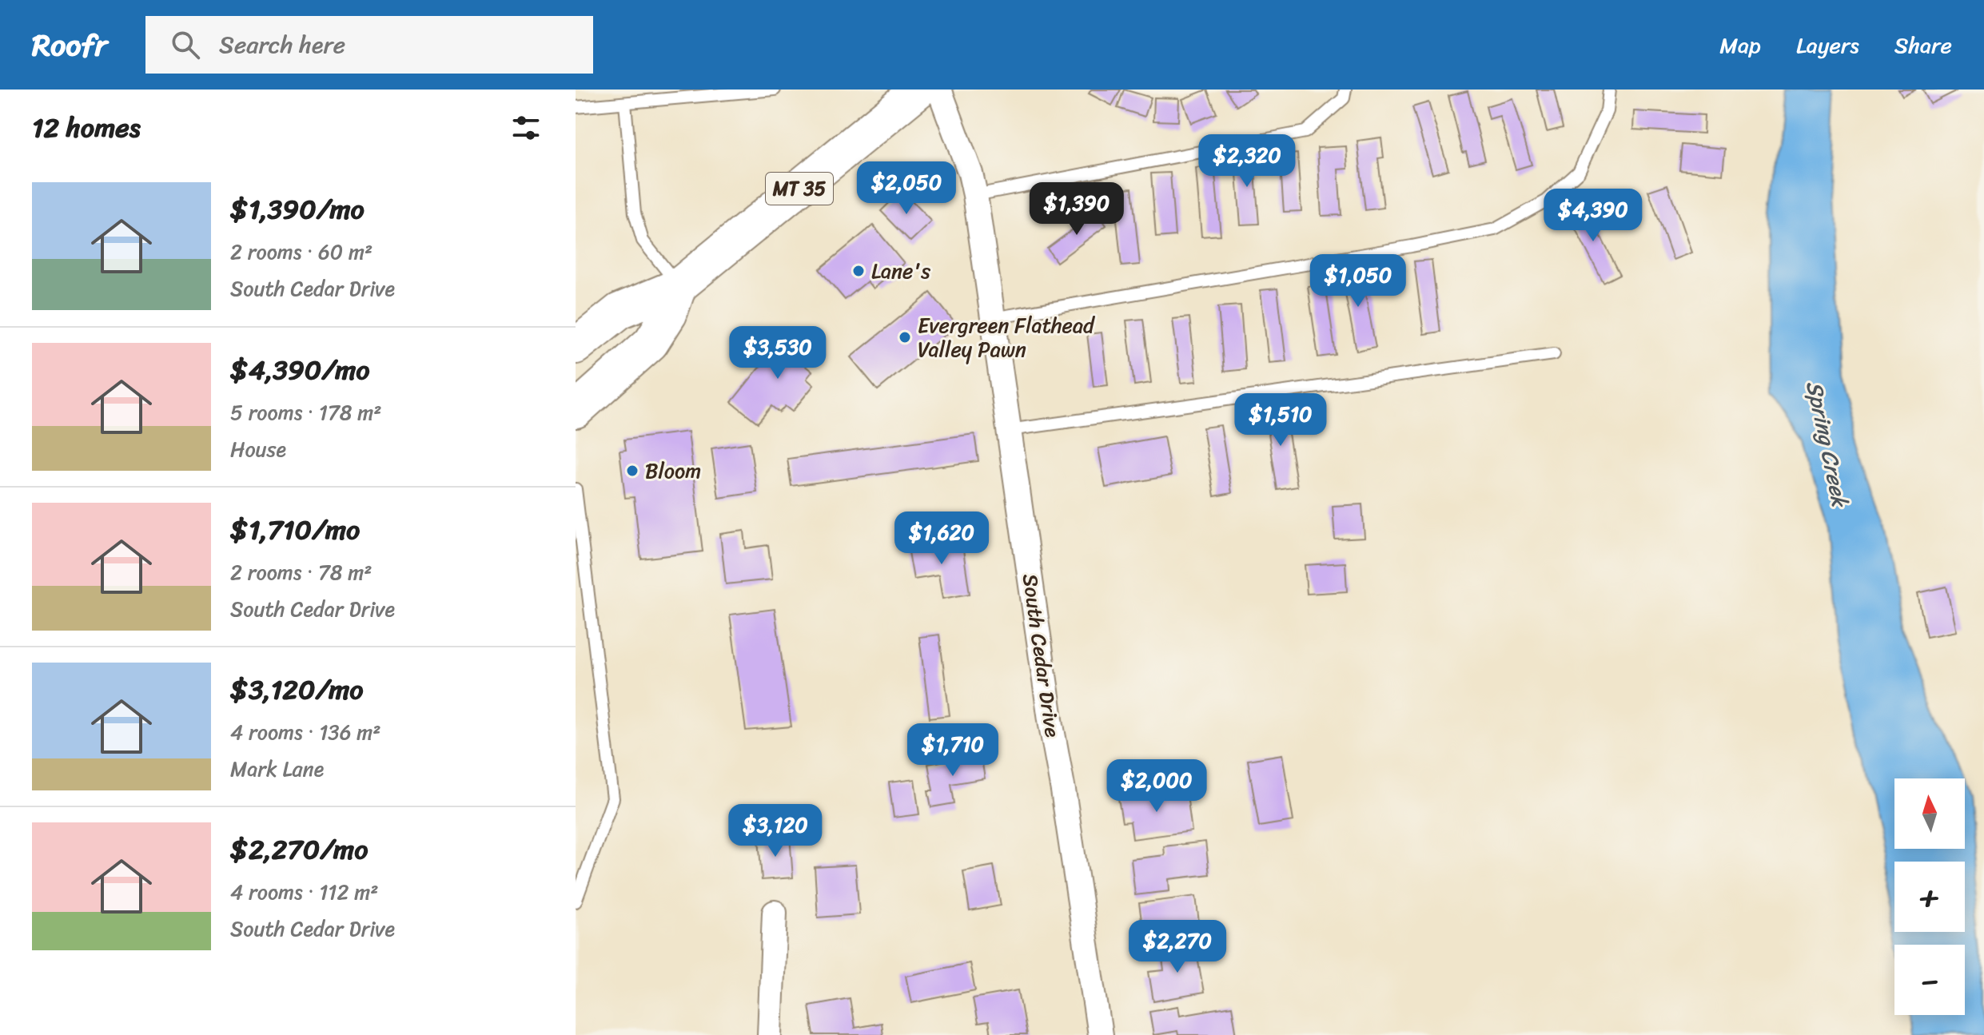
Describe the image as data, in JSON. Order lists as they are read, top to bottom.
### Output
{
  "streets": {
    "main road": ["MT 35"],
    "street": ["South Cedar Drive"]
  },
  "water": ["Spring Creek"],
  "places": ["Lane's", "Evergreen Flathead Valley Pawn", "Bloom"],
  "north": "top",
  "page": {
    "header": "Roofr",
    "search": "Search here",
    "nav": ["Map", "Layers", "Share"],
    "heading": "12 homes",
    "price": [
      "$2,320",
      "$2,050",
      "$1,390",
      "$4,390",
      "$1,050",
      "$3,530",
      "$1,510",
      "$1,620",
      "$1,710",
      "$2,000",
      "$3,120",
      "$2,270"
    ],
    "list": [
      {
        "name": "$1,390/mo",
        "note": "2 rooms · 60 m² · South Cedar Drive"
      },
      {
        "name": "$4,390/mo",
        "note": "5 rooms · 178 m² · House"
      },
      {
        "name": "$1,710/mo",
        "note": "2 rooms · 78 m² · South Cedar Drive"
      },
      {
        "name": "$3,120/mo",
        "note": "4 rooms · 136 m² · Mark Lane"
      },
      {
        "name": "$2,270/mo",
        "note": "4 rooms · 112 m² · South Cedar Drive"
      }
    ],
    "map_buttons": ["+", "−"]
  }
}
